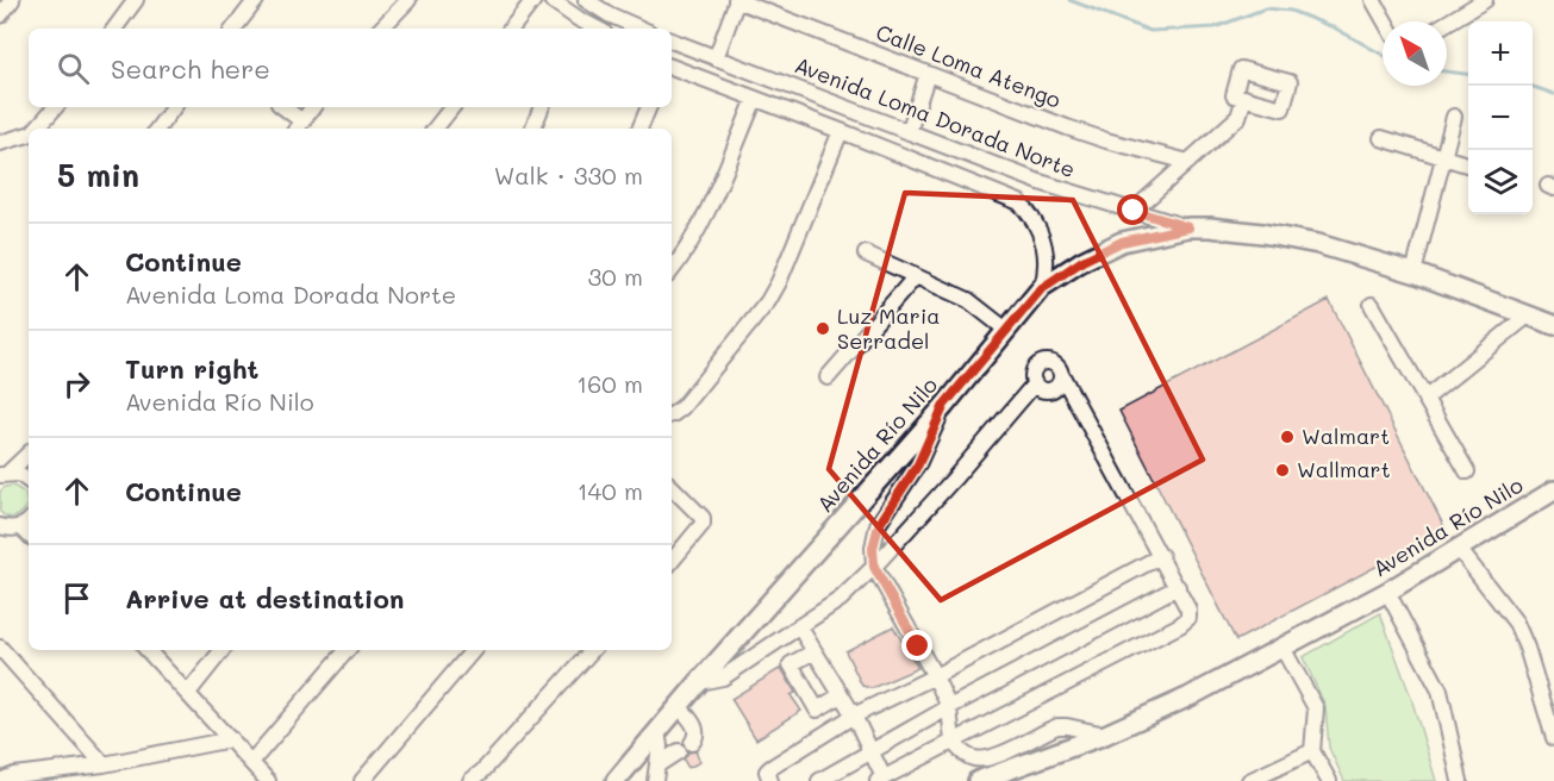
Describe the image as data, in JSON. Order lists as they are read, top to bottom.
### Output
{
  "streets": {
    "main road": ["Avenida Río Nilo"],
    "street": ["Calle Loma Atengo", "Avenida Loma Dorada Norte"]
  },
  "crossings": [
    ["Avenida Loma Dorada Norte", "Avenida Río Nilo"]
  ],
  "places": ["Luz Maria Serradel", "Walmart", "Wallmart"],
  "north": "top left",
  "page": {
    "map_buttons": ["+", "−"],
    "search": "Search here",
    "heading": ["5 min", "Walk · 330 m"],
    "list": [
      ["Continue", "Avenida Loma Dorada Norte", "30 m"],
      ["Turn right", "Avenida Río Nilo", "160 m"],
      ["Continue", "140 m"],
      "Arrive at destination"
    ]
  }
}
